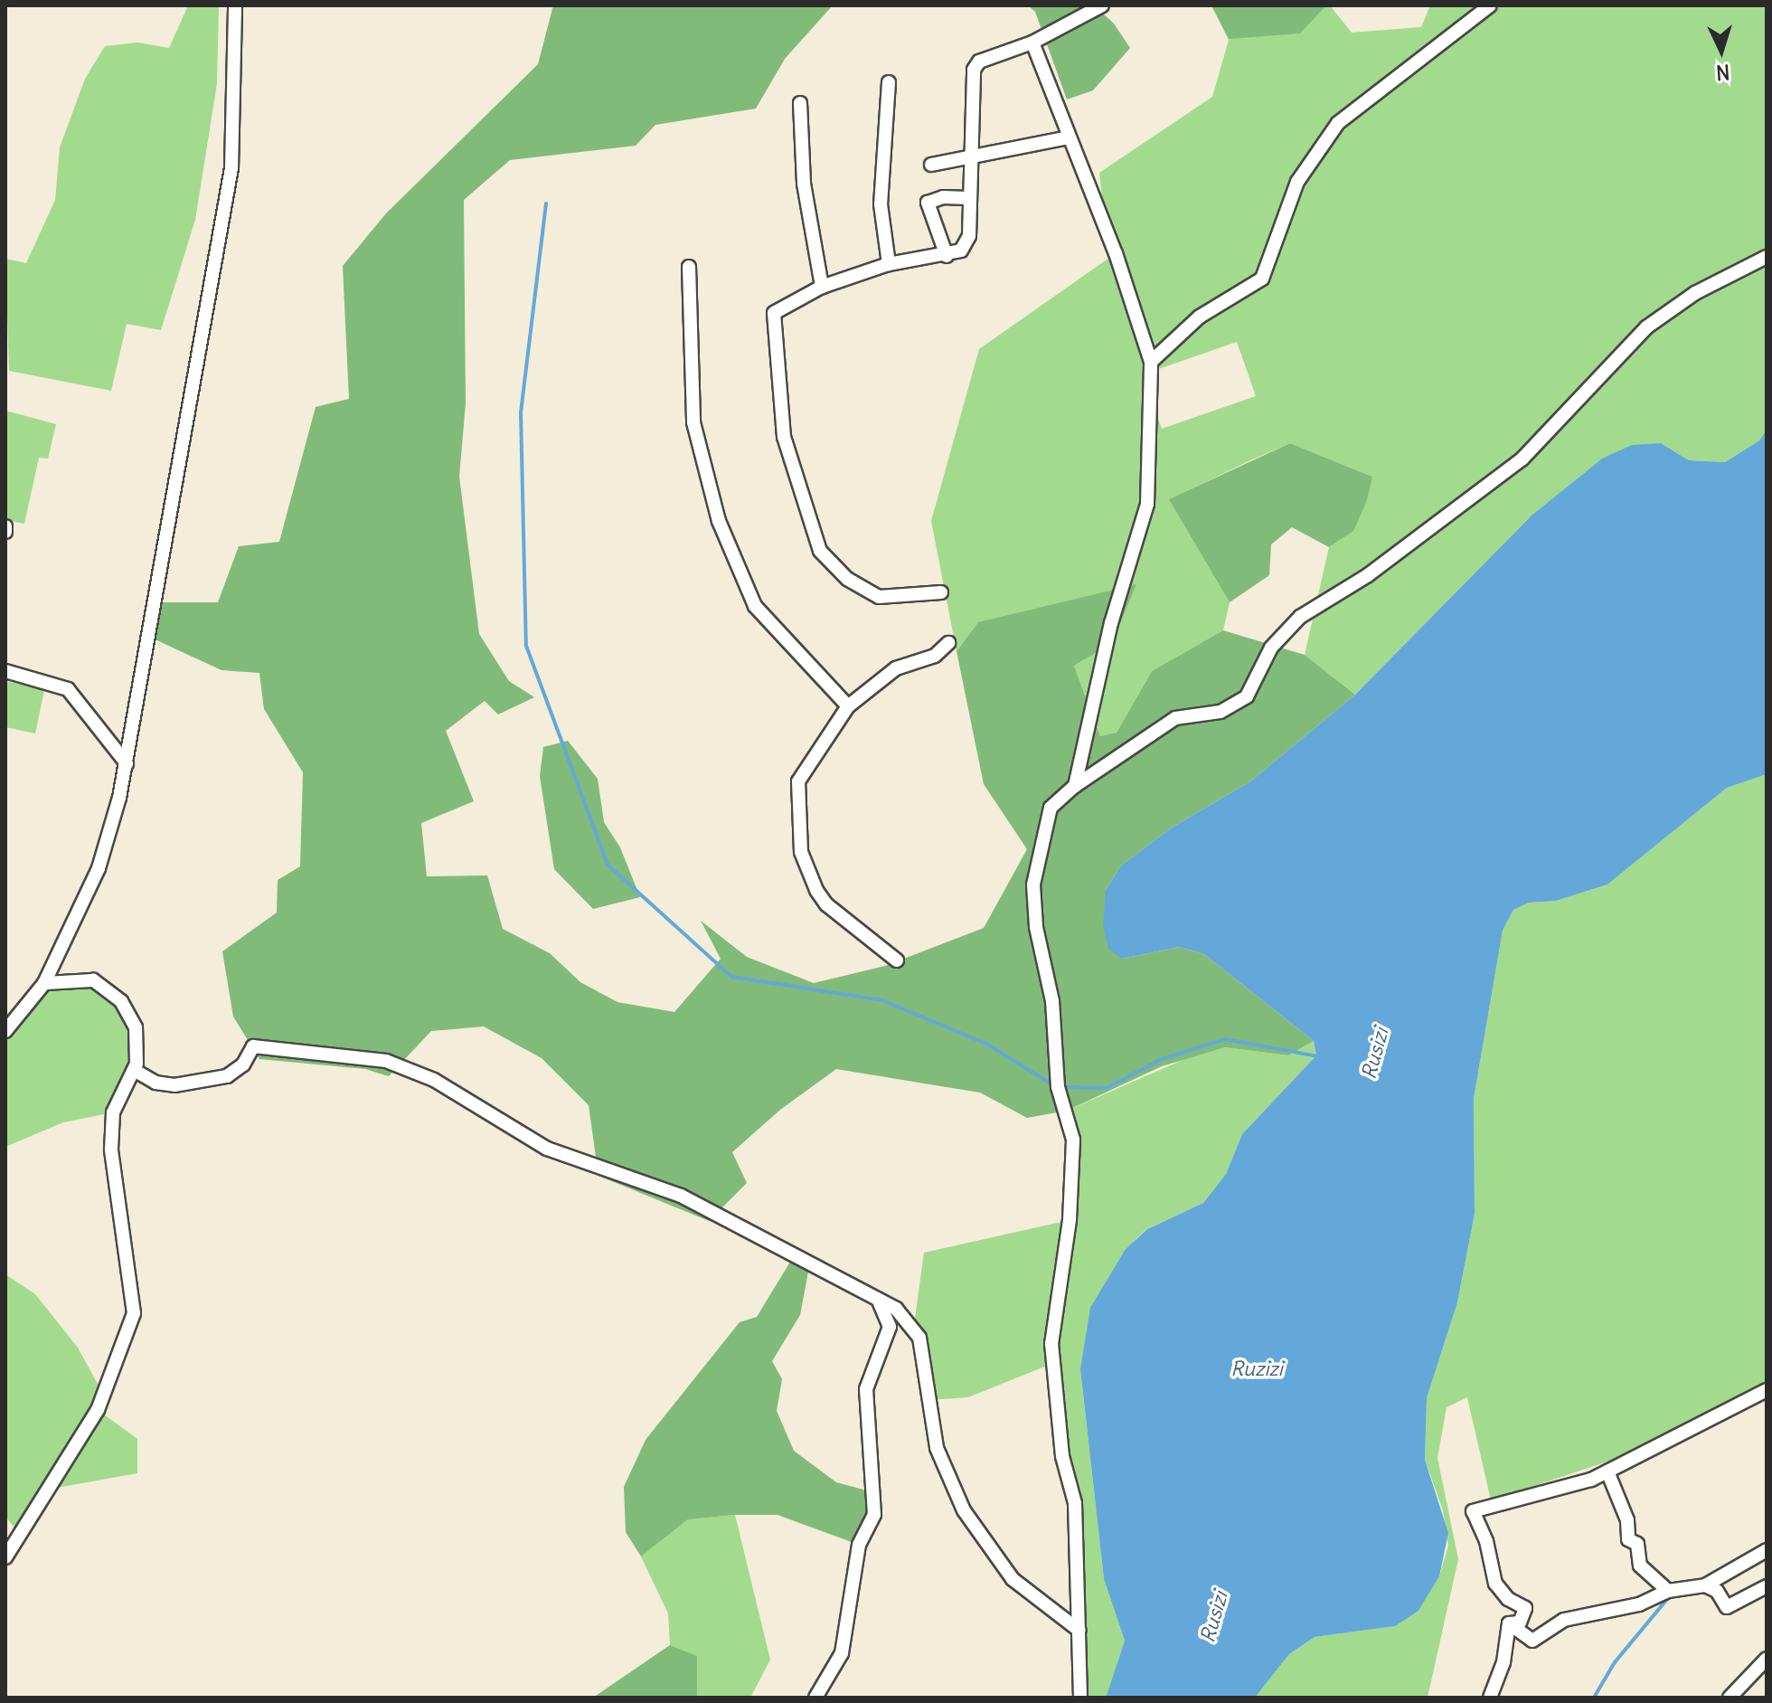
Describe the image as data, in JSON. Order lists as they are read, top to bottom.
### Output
{
  "water": ["Rusizi", "Ruzizi"],
  "north": "bottom"
}
